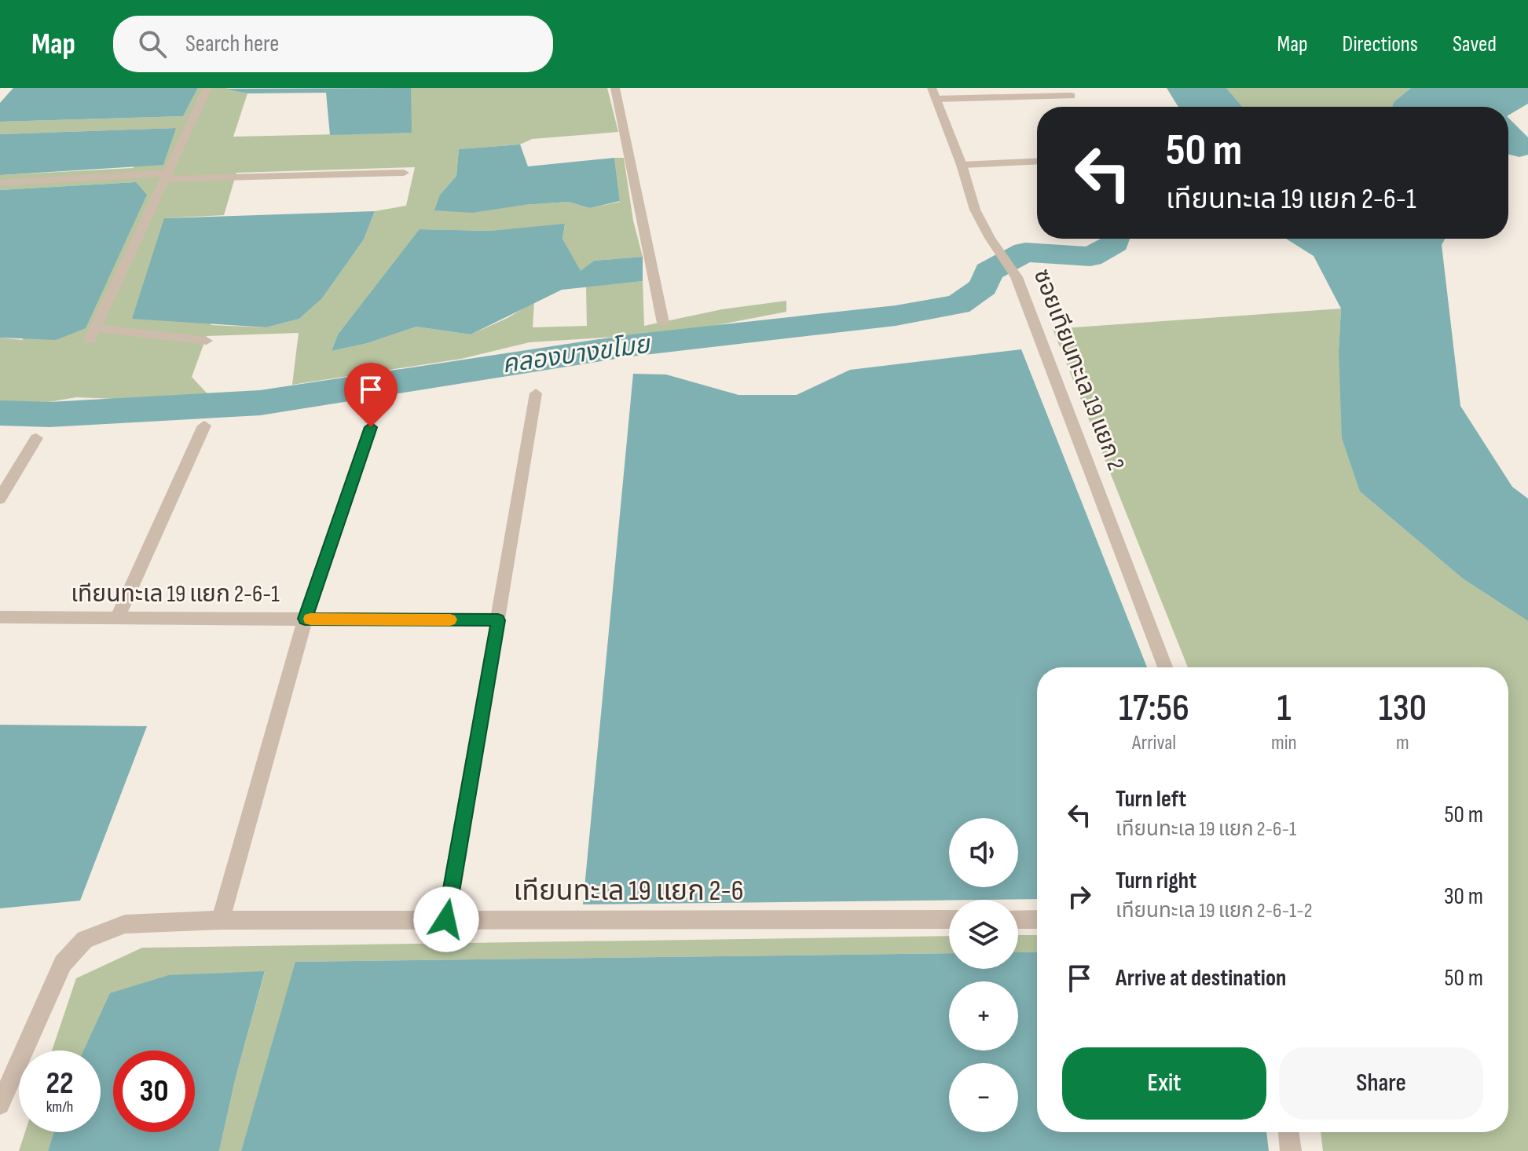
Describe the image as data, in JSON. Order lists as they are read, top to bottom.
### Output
{
  "streets": {
    "street": ["ซอยเทียนทะเล 19 แยก 2", "เทียนทะเล 19 แยก 2-6-1", "เทียนทะเล 19 แยก 2-6"]
  },
  "water": ["คลองบางขโมย"],
  "page": {
    "header": "Map",
    "search": "Search here",
    "nav": ["Map", "Directions", "Saved"],
    "turn": ["50 m", "เทียนทะเล 19 แยก 2-6-1"],
    "eta": [
      "17:56",
      "Arrival",
      "1",
      "min",
      "130",
      "m"
    ],
    "list": [
      {
        "name": "Turn left",
        "note": "เทียนทะเล 19 แยก 2-6-1",
        "value": "50 m"
      },
      {
        "name": "Turn right",
        "note": "เทียนทะเล 19 แยก 2-6-1-2",
        "value": "30 m"
      },
      {
        "name": "Arrive at destination",
        "value": "50 m"
      }
    ],
    "map_buttons": ["+", "−"],
    "buttons": ["Exit", "Share"],
    "speed": "22 km/h",
    "limit": "30"
  }
}
